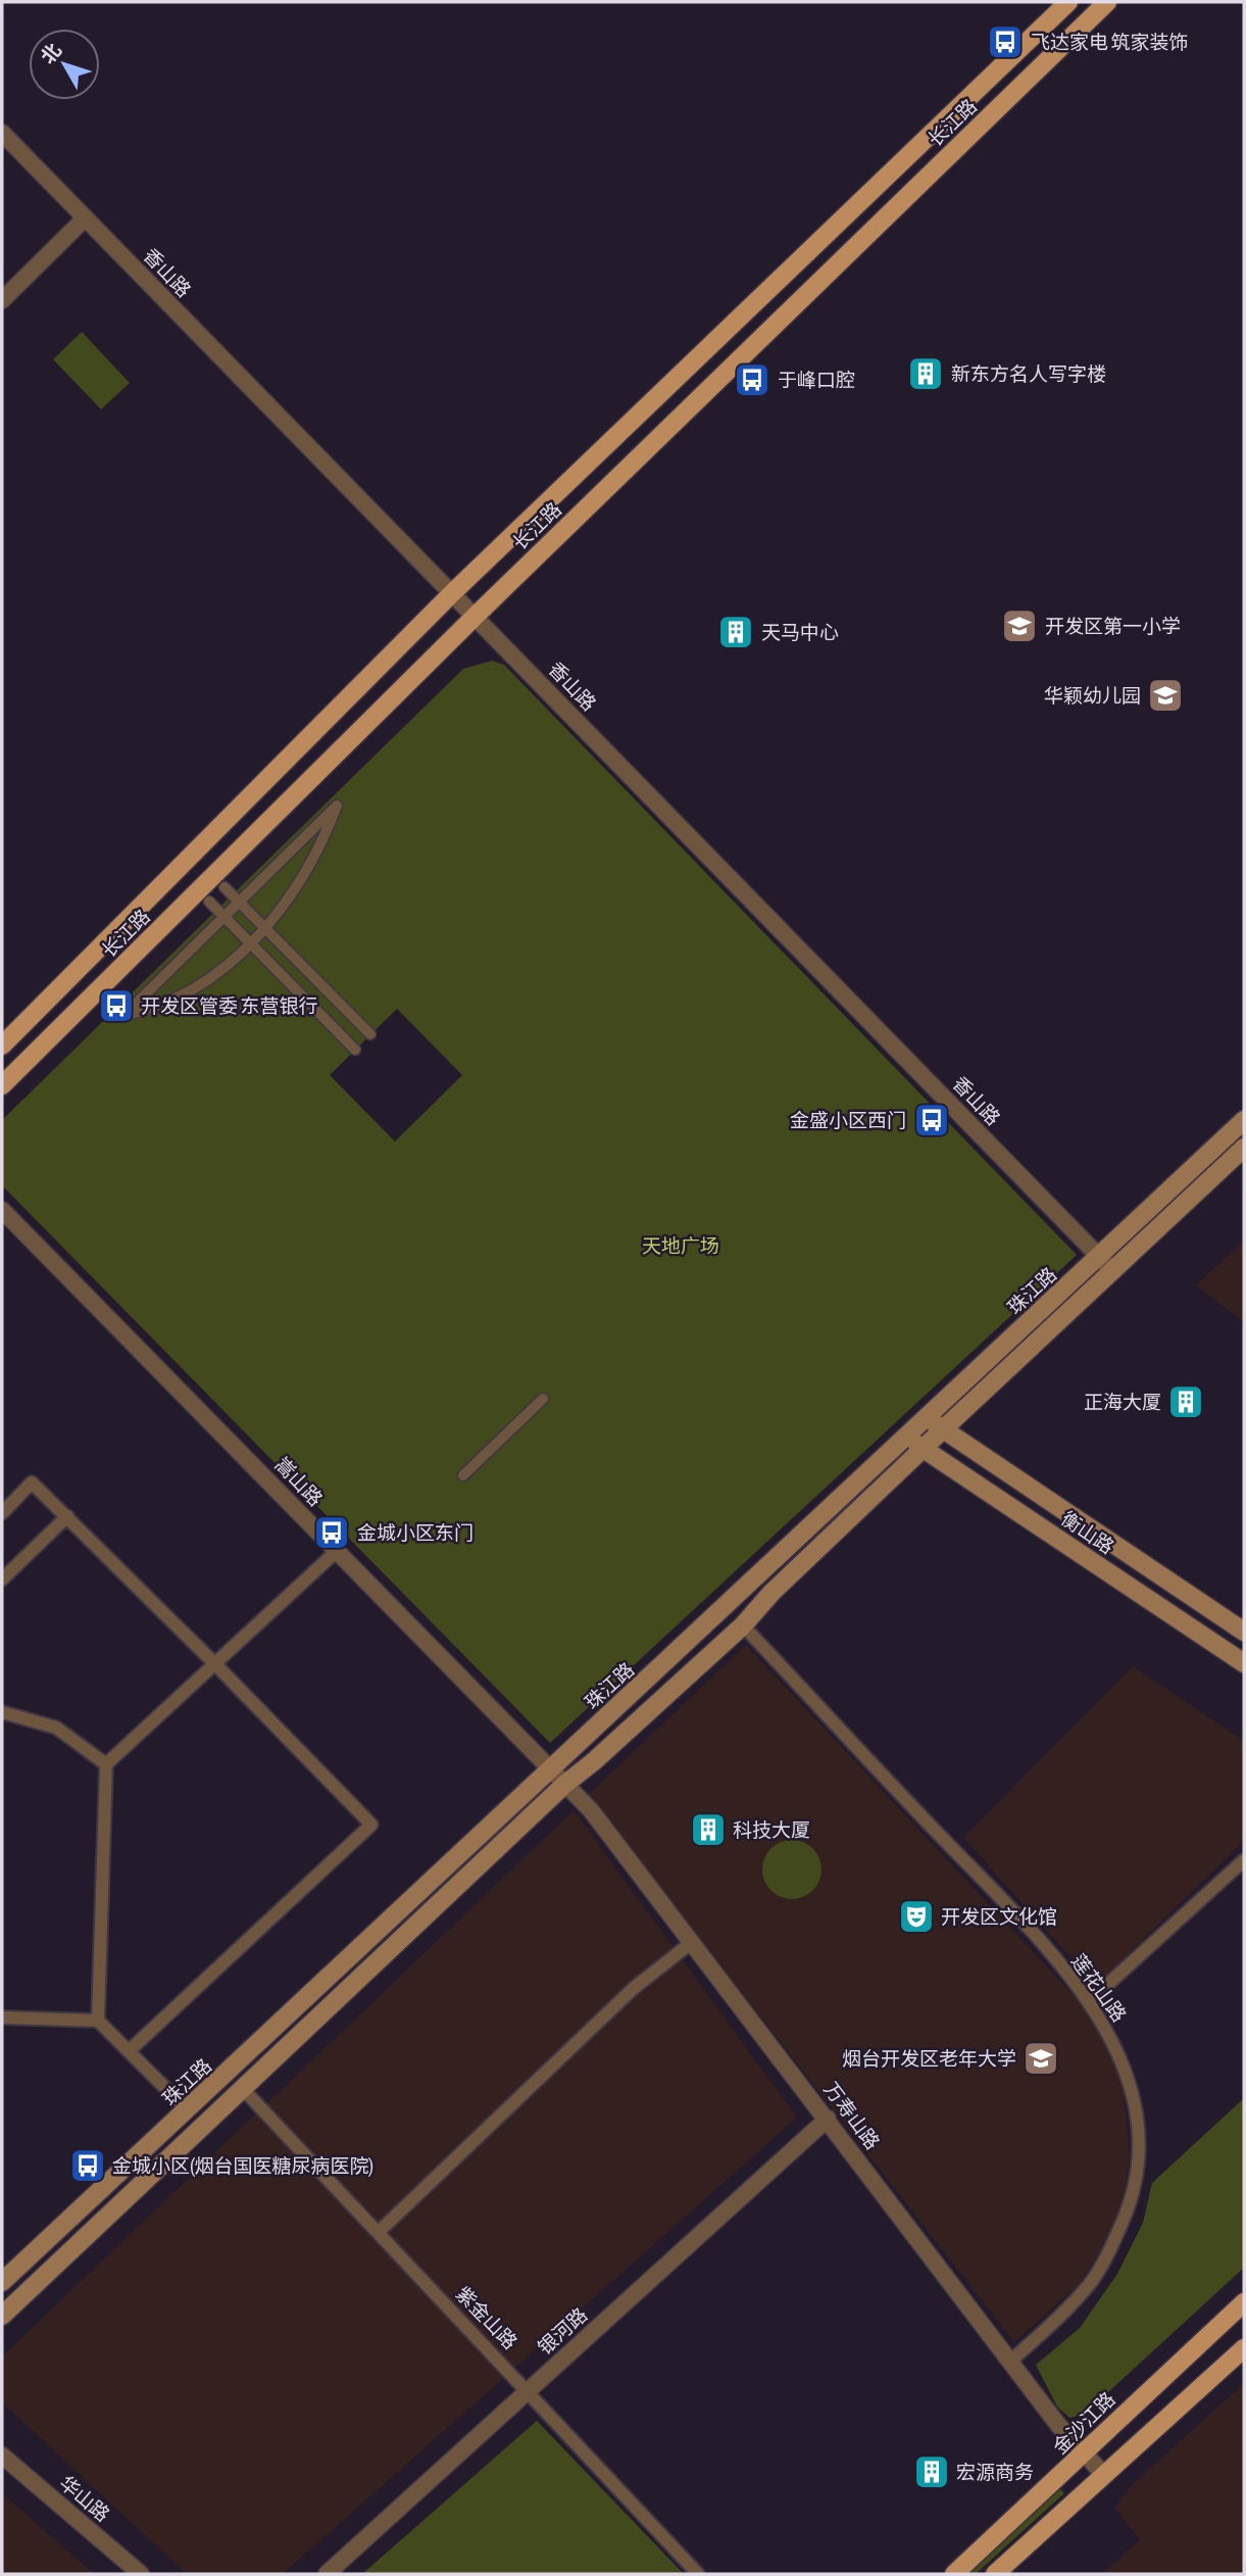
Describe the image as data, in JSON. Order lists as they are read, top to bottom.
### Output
{
  "streets": {
    "main road": [
      "长江路",
      "珠江路",
      "衡山路",
      "金沙江路"
    ],
    "street": [
      "香山路",
      "嵩山路",
      "莲花山路",
      "万寿山路",
      "紫金山路",
      "银河路",
      "华山路"
    ]
  },
  "crossings": [
    ["长江路", "香山路"],
    ["香山路", "珠江路"],
    ["珠江路", "嵩山路"],
    ["珠江路", "衡山路"],
    ["嵩山路", "万寿山路"],
    ["莲花山路", "万寿山路"],
    ["万寿山路", "银河路"],
    ["万寿山路", "金沙江路"],
    ["紫金山路", "银河路"]
  ],
  "parks": ["天地广场"],
  "places": {
    "bus stop": [
      "飞达家电 筑家装饰",
      "于峰口腔",
      "开发区管委 东营银行",
      "金盛小区西门",
      "金城小区东门",
      "金城小区(烟台国医糖尿病医院)"
    ],
    "building": [
      "新东方名人写字楼",
      "天马中心",
      "正海大厦",
      "科技大厦",
      "宏源商务"
    ],
    "school or university": ["开发区第一小学", "华颖幼儿园", "烟台开发区老年大学"],
    "theatre": ["开发区文化馆"]
  },
  "north": "top left"
}
